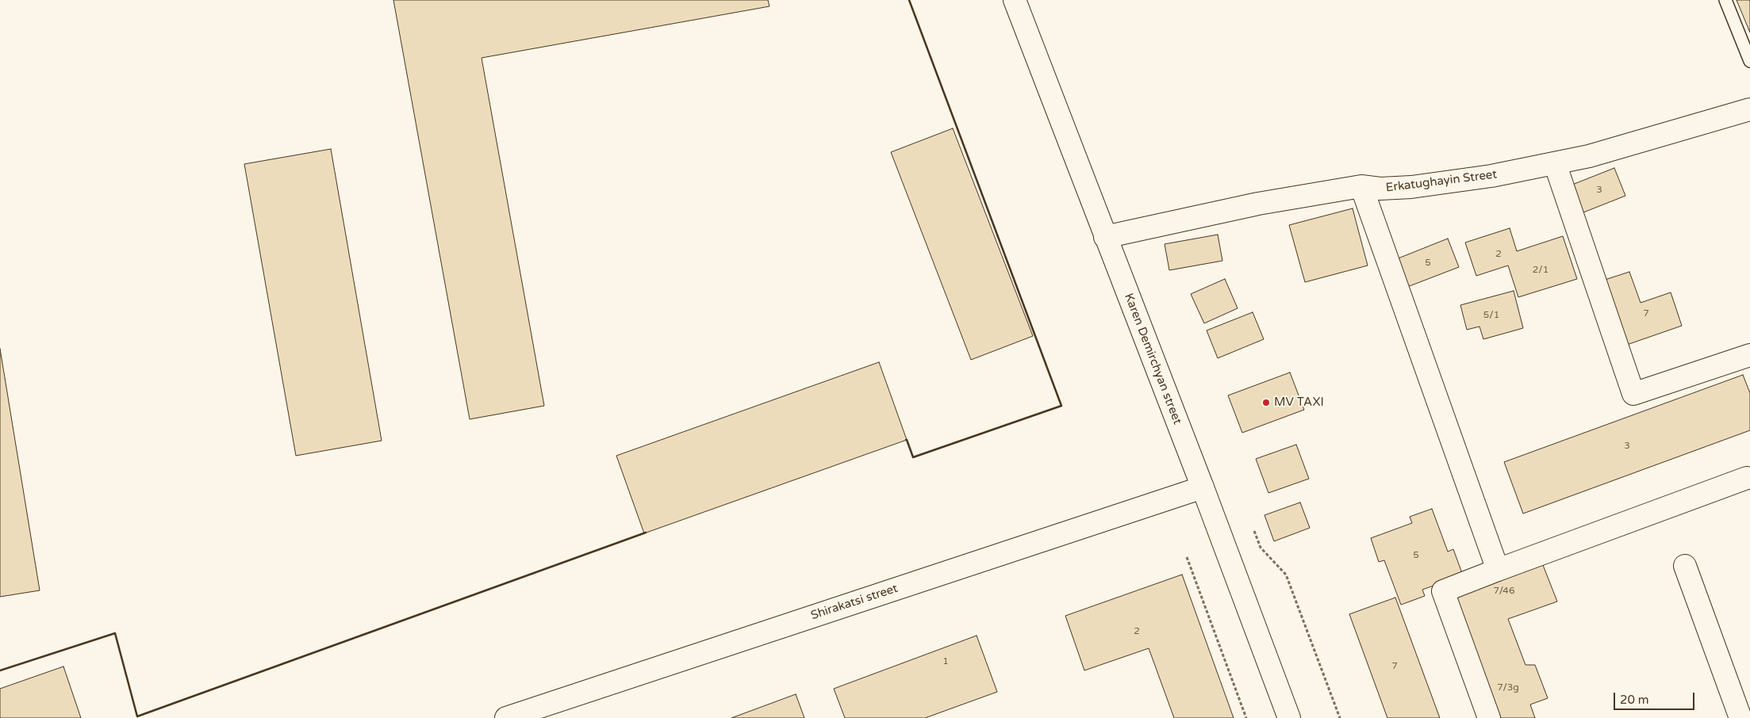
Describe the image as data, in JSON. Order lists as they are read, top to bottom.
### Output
{
  "streets": {
    "street": ["Erkatughayin Street", "Karen Demirchyan street", "Shirakatsi street"]
  },
  "crossings": [
    ["Erkatughayin Street", "Karen Demirchyan street"],
    ["Karen Demirchyan street", "Shirakatsi street"]
  ],
  "places": ["MV TAXI"],
  "house_numbers": [
    "3",
    "2",
    "5",
    "2/1",
    "7",
    "5/1",
    "3",
    "5",
    "7/46",
    "2",
    "1",
    "7",
    "7/3g"
  ],
  "scale_bar": "20 m"
}
